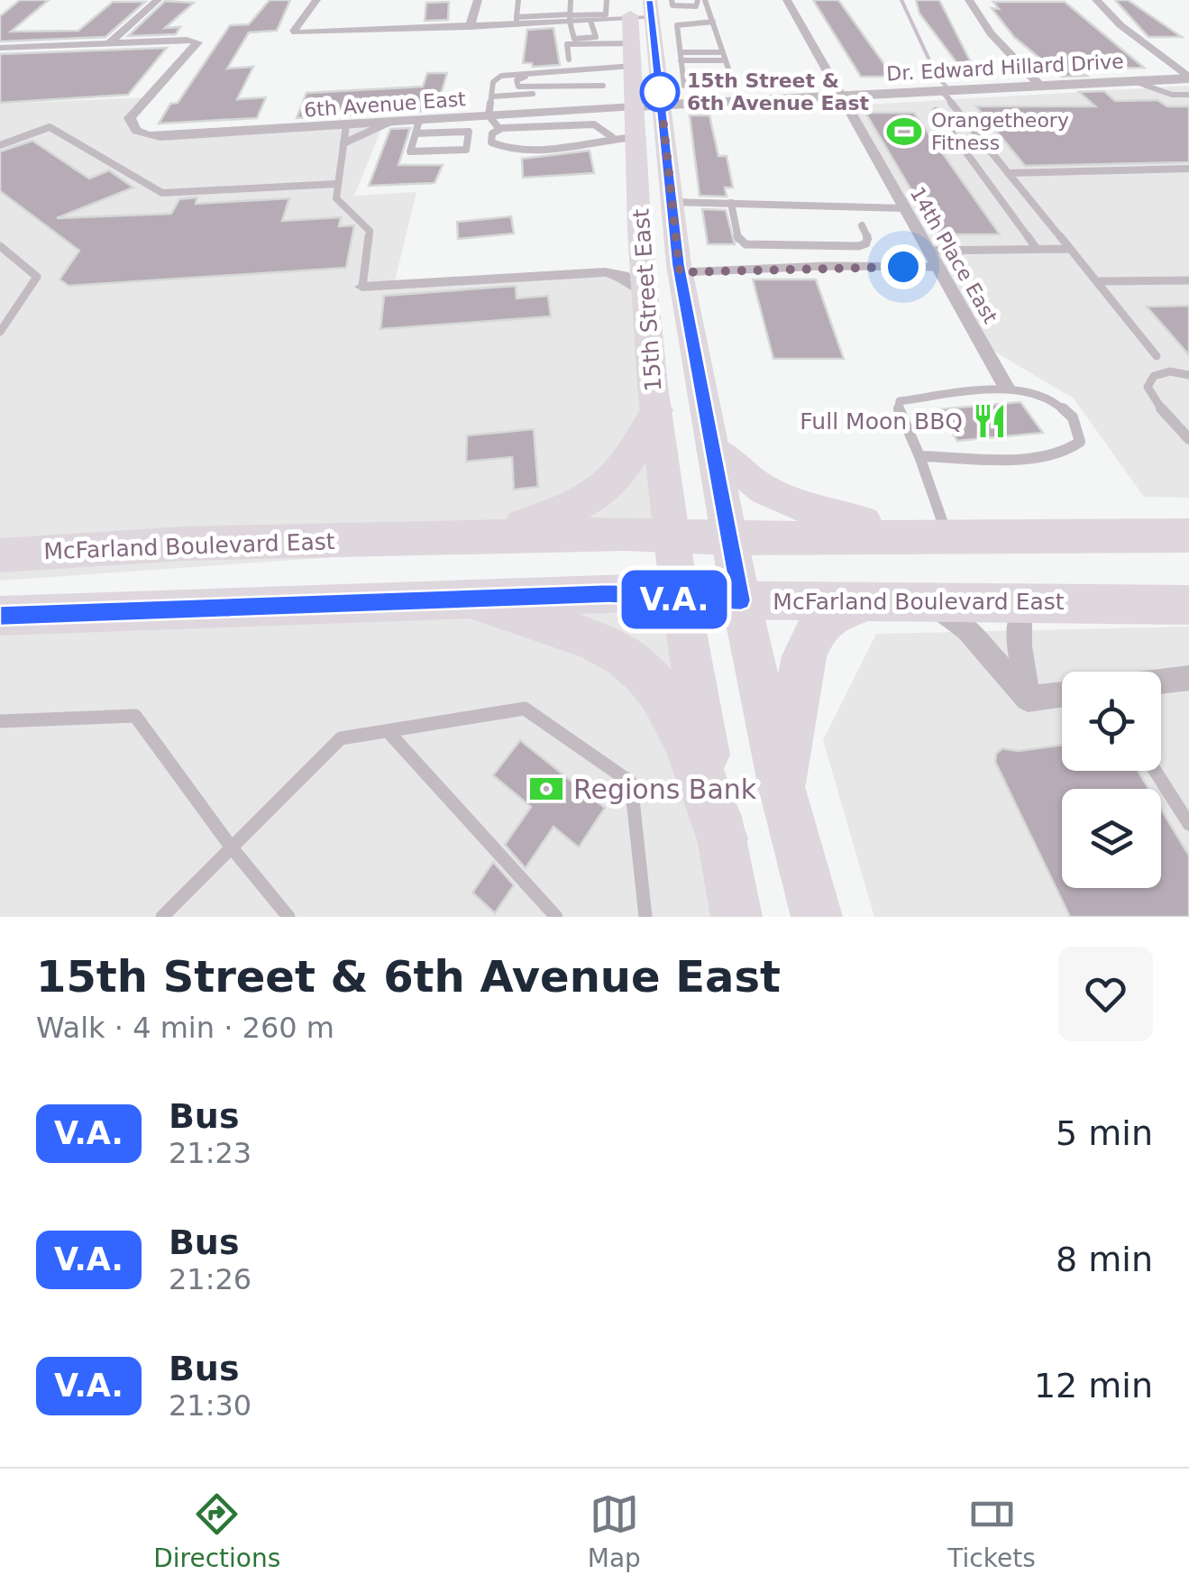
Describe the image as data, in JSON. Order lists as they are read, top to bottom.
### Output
{
  "streets": {
    "highway": ["McFarland Boulevard East"],
    "main road": ["15th Street East"],
    "street": ["Dr. Edward Hillard Drive", "6th Avenue East", "14th Place East"]
  },
  "crossings": [
    ["Dr. Edward Hillard Drive", "6th Avenue East"],
    ["Dr. Edward Hillard Drive", "14th Place East"],
    ["Dr. Edward Hillard Drive", "15th Street East"],
    ["6th Avenue East", "15th Street East"],
    ["15th Street East", "McFarland Boulevard East"]
  ],
  "places": {
    "other": ["15th Street & 6th Avenue East"],
    "sports": ["Orangetheory Fitness"],
    "restaurant": ["Full Moon BBQ"],
    "bank": ["Regions Bank"]
  },
  "lines": ["bus line V.A."],
  "page": {
    "on_map": "V.A.",
    "heading": ["15th Street & 6th Avenue East", "Walk · 4 min · 260 m"],
    "list": [
      {
        "mark": "V.A.",
        "name": "Bus",
        "note": "21:23",
        "value": "5 min"
      },
      {
        "mark": "V.A.",
        "name": "Bus",
        "note": "21:26",
        "value": "8 min"
      },
      {
        "mark": "V.A.",
        "name": "Bus",
        "note": "21:30",
        "value": "12 min"
      }
    ],
    "tabs": ["Directions", "Map", "Tickets"]
  }
}
